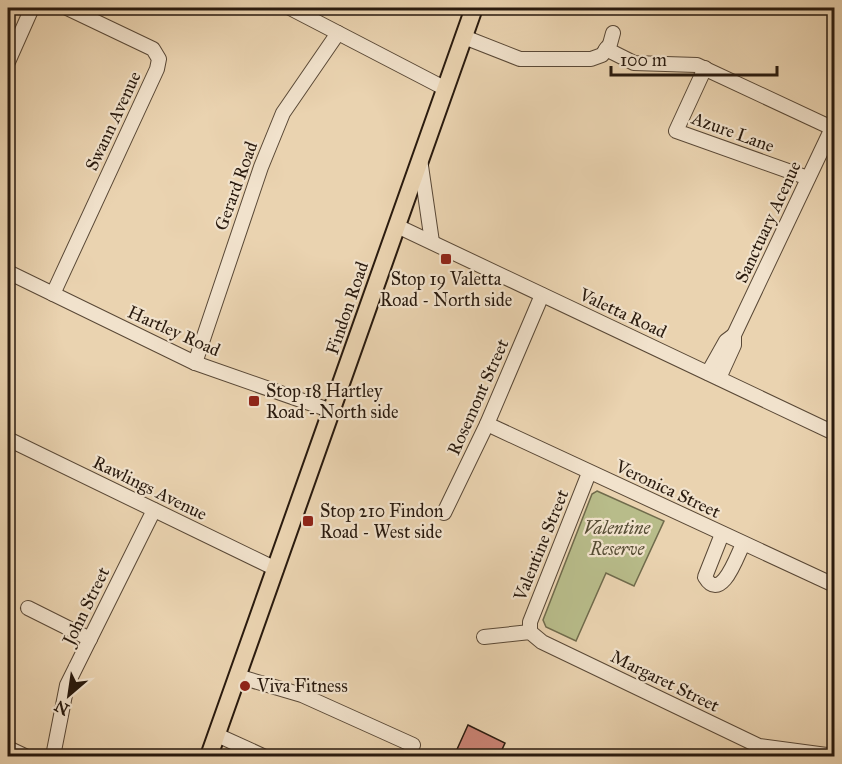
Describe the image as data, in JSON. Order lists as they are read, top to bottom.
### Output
{
  "streets": {
    "main road": ["Findon Road"],
    "street": [
      "Swann Avenue",
      "Azure Lane",
      "Gerard Road",
      "Sanctuary Acenue",
      "Valetta Road",
      "Hartley Road",
      "Rosemont Street",
      "Rawlings Avenue",
      "Veronica Street",
      "Valentine Street",
      "John Street",
      "Margaret Street"
    ]
  },
  "crossings": [
    ["Swann Avenue", "Hartley Road"],
    ["Azure Lane", "Sanctuary Acenue"],
    ["Gerard Road", "Hartley Road"],
    ["Sanctuary Acenue", "Valetta Road"],
    ["Findon Road", "Valetta Road"],
    ["Findon Road", "Hartley Road"],
    ["Findon Road", "Rawlings Avenue"],
    ["Valetta Road", "Rosemont Street"],
    ["Rosemont Street", "Veronica Street"],
    ["Rawlings Avenue", "John Street"],
    ["Veronica Street", "Valentine Street"],
    ["Valentine Street", "Margaret Street"]
  ],
  "parks": ["Valentine Reserve"],
  "places": {
    "transit": ["Stop 19 Valetta Road - North side", "Stop 18 Hartley Road - North side", "Stop 210 Findon Road - West side"],
    "other": ["Viva Fitness"]
  },
  "scale_bar": "100 m",
  "north": "bottom left"
}
